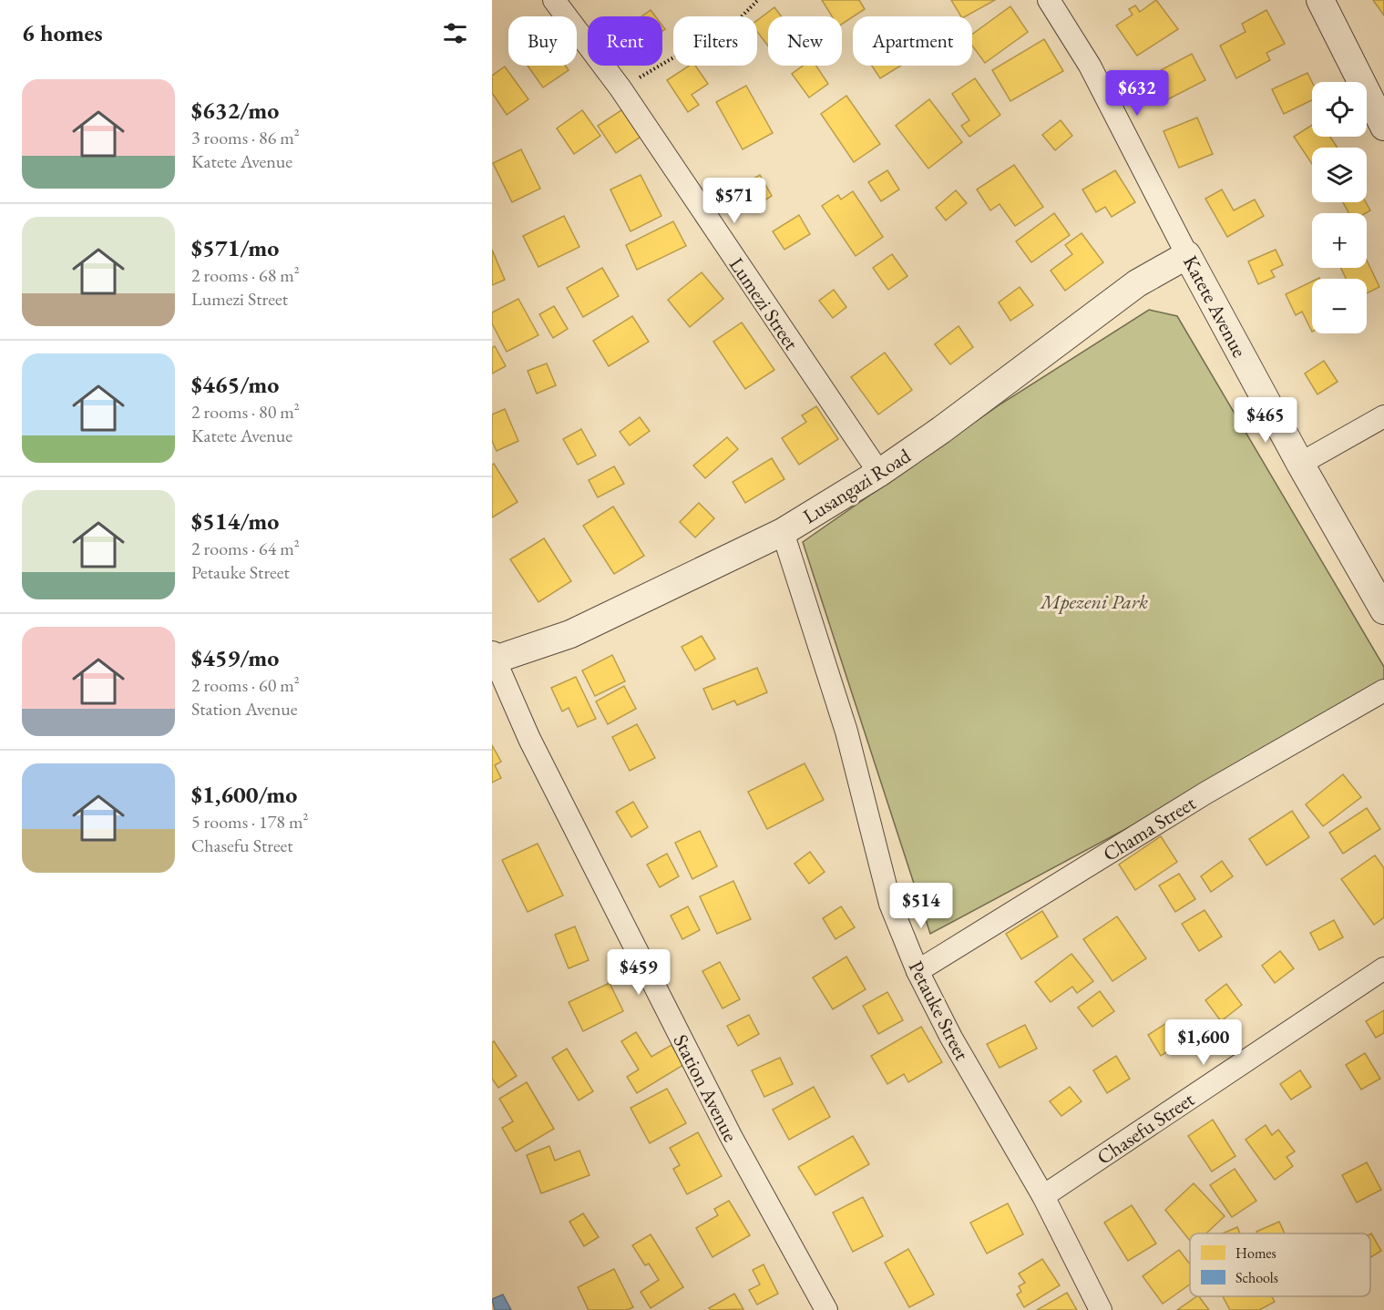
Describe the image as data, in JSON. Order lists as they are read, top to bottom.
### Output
{
  "streets": {
    "street": [
      "Lumezi Street",
      "Katete Avenue",
      "Lusangazi Road",
      "Chama Street",
      "Petauke Street",
      "Station Avenue",
      "Chasefu Street"
    ]
  },
  "crossings": [
    ["Lumezi Street", "Lusangazi Road"],
    ["Katete Avenue", "Lusangazi Road"],
    ["Lusangazi Road", "Petauke Street"],
    ["Lusangazi Road", "Station Avenue"],
    ["Chama Street", "Petauke Street"],
    ["Petauke Street", "Chasefu Street"]
  ],
  "parks": ["Mpezeni Park"],
  "legend": ["Homes", "Schools"],
  "page": {
    "heading": "6 homes",
    "chip": [
      "Buy",
      "Rent",
      "Filters",
      "New",
      "Apartment"
    ],
    "list": [
      {
        "name": "$632/mo",
        "note": "3 rooms · 86 m² · Katete Avenue"
      },
      {
        "name": "$571/mo",
        "note": "2 rooms · 68 m² · Lumezi Street"
      },
      {
        "name": "$465/mo",
        "note": "2 rooms · 80 m² · Katete Avenue"
      },
      {
        "name": "$514/mo",
        "note": "2 rooms · 64 m² · Petauke Street"
      },
      {
        "name": "$459/mo",
        "note": "2 rooms · 60 m² · Station Avenue"
      },
      {
        "name": "$1,600/mo",
        "note": "5 rooms · 178 m² · Chasefu Street"
      }
    ],
    "price": [
      "$632",
      "$571",
      "$465",
      "$514",
      "$459",
      "$1,600"
    ],
    "map_buttons": ["+", "−"]
  }
}
